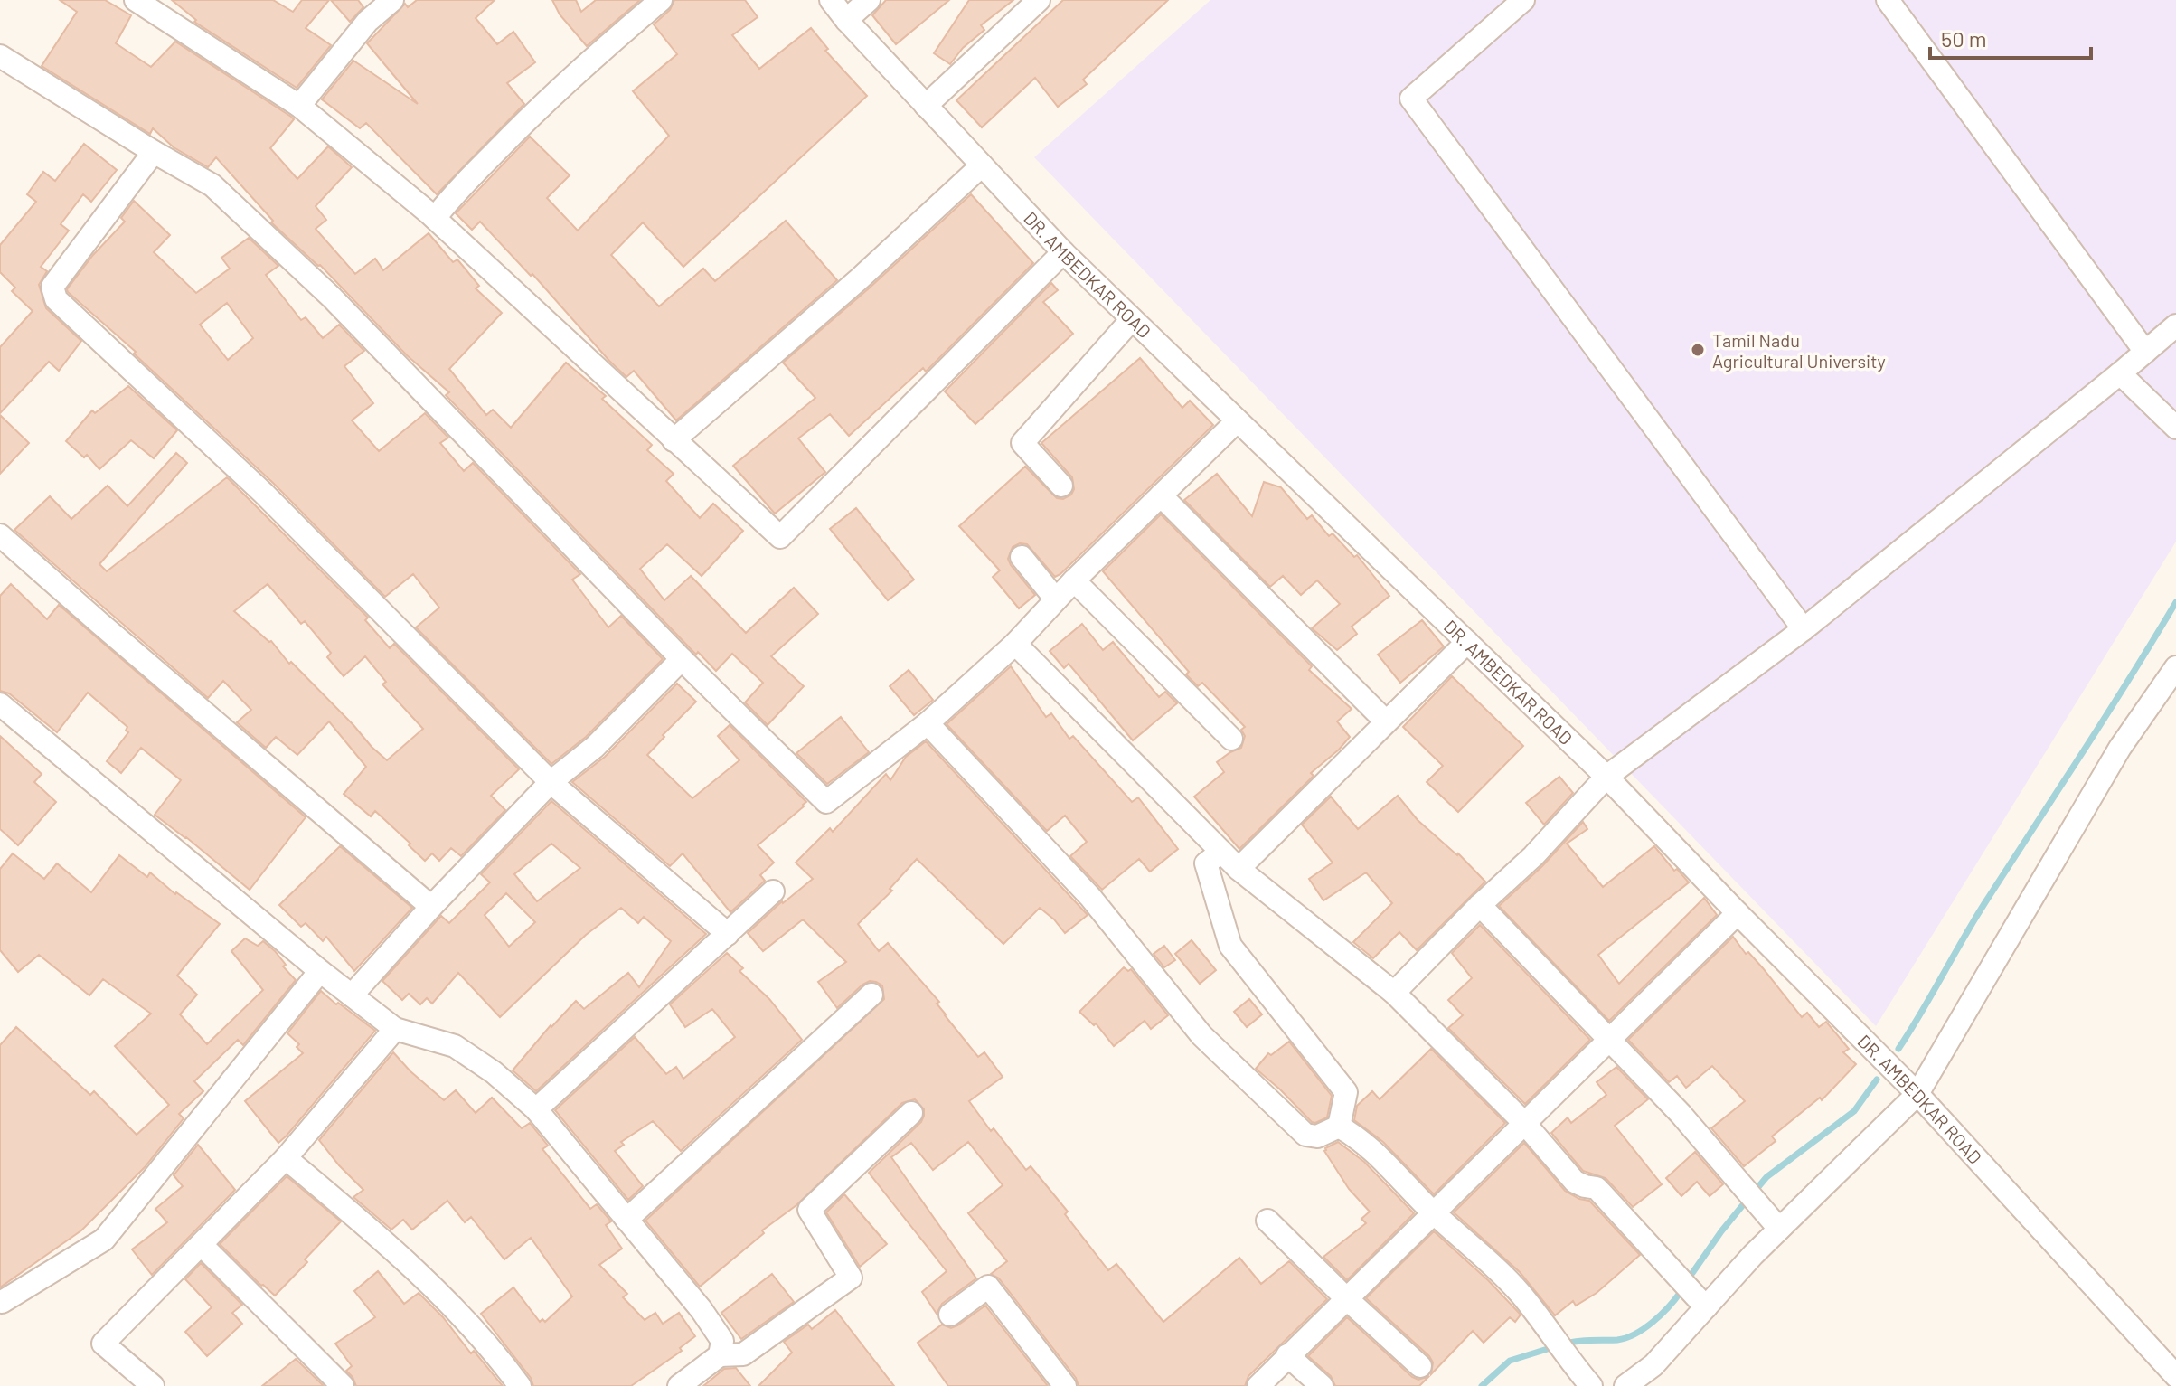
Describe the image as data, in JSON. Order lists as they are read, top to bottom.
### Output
{
  "streets": {
    "street": ["DR. AMBEDKAR ROAD"]
  },
  "places": ["Tamil Nadu Agricultural University"],
  "scale_bar": "50 m"
}
